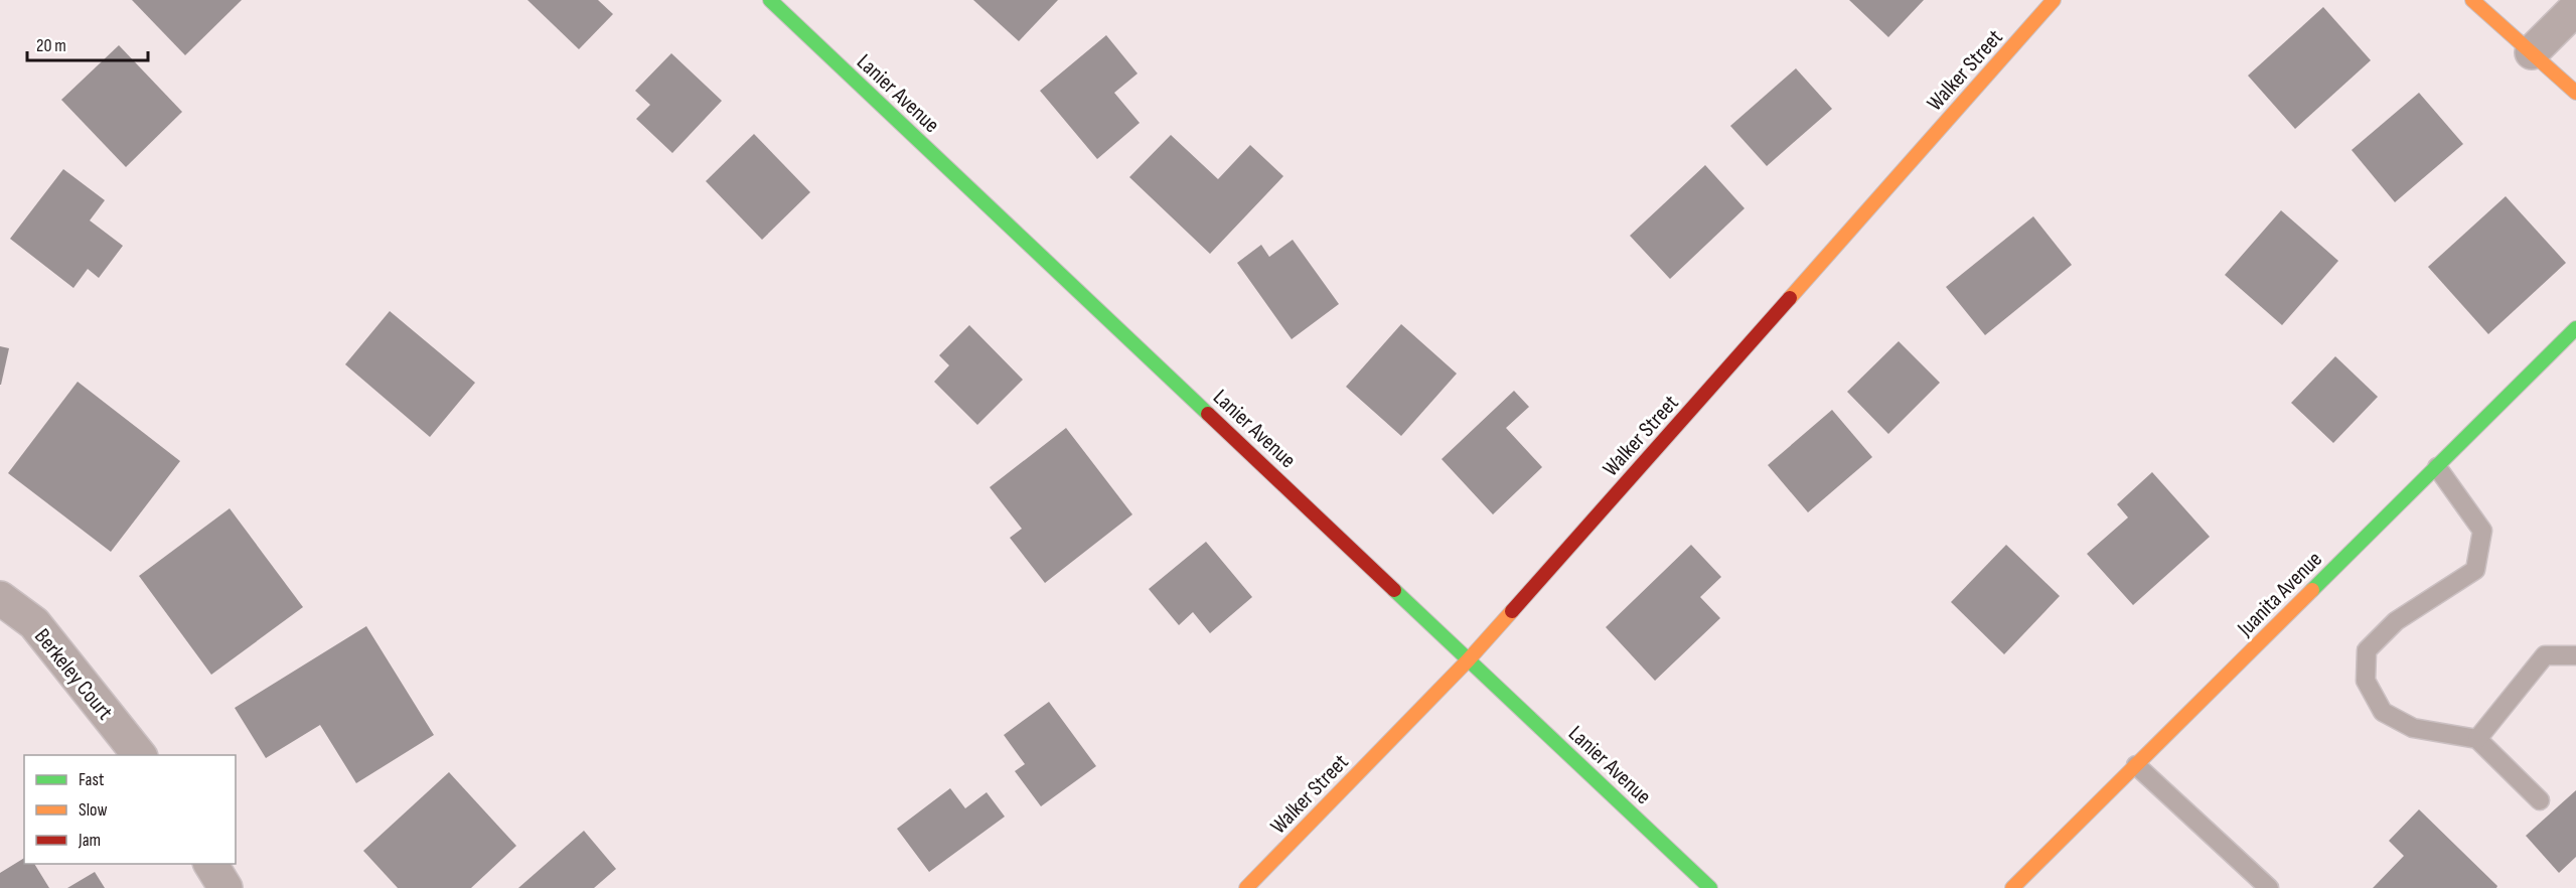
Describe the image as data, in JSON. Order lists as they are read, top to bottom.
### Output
{
  "streets": {
    "street": [
      "Walker Street",
      "Lanier Avenue",
      "Juanita Avenue",
      "Berkeley Court"
    ]
  },
  "crossings": [
    ["Walker Street", "Lanier Avenue"]
  ],
  "legend": ["Fast", "Slow", "Jam"],
  "scale_bar": "20 m"
}
